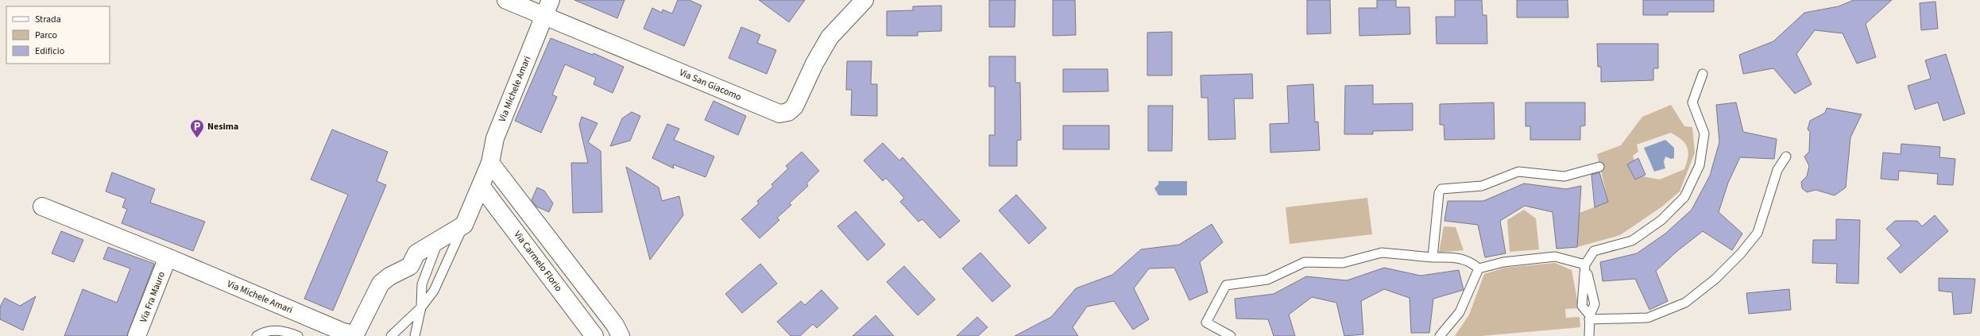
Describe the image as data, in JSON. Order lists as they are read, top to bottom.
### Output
{
  "streets": {
    "street": [
      "Via San Giacomo",
      "Via Michele Amari",
      "Via Carmelo Florio",
      "Via Fra Mauro"
    ]
  },
  "crossings": [
    ["Via San Giacomo", "Via Michele Amari"],
    ["Via Michele Amari", "Via Carmelo Florio"],
    ["Via Michele Amari", "Via Fra Mauro"]
  ],
  "places": {
    "parking": ["Nesima"]
  },
  "legend": ["Strada", "Parco", "Edificio"]
}
